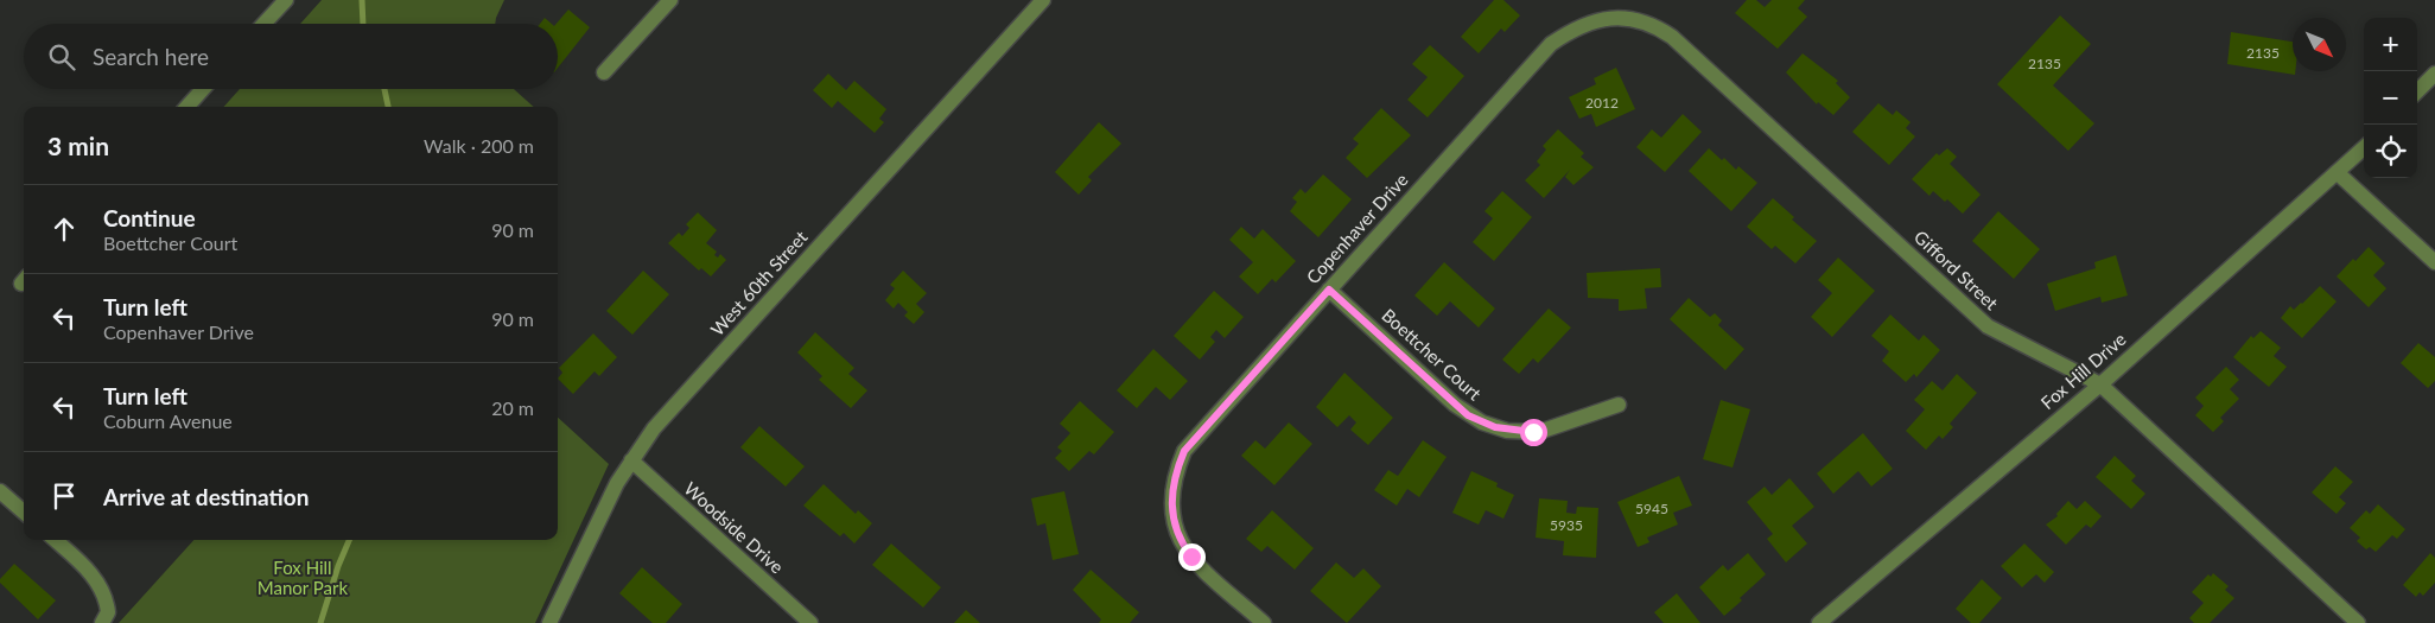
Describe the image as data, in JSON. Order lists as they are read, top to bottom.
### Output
{
  "streets": {
    "street": [
      "Copenhaver Drive",
      "Gifford Street",
      "West 60th Street",
      "Boettcher Court",
      "Fox Hill Drive",
      "Woodside Drive"
    ]
  },
  "crossings": [
    ["Copenhaver Drive", "Gifford Street"],
    ["Copenhaver Drive", "Boettcher Court"],
    ["Gifford Street", "Fox Hill Drive"],
    ["West 60th Street", "Woodside Drive"]
  ],
  "parks": ["Fox Hill Manor Park"],
  "house_numbers": [
    "2135",
    "2135",
    "2012",
    "5945",
    "5935"
  ],
  "north": "bottom right",
  "page": {
    "map_buttons": ["+", "−"],
    "search": "Search here",
    "heading": ["3 min", "Walk · 200 m"],
    "list": [
      ["Continue", "Boettcher Court", "90 m"],
      ["Turn left", "Copenhaver Drive", "90 m"],
      ["Turn left", "Coburn Avenue", "20 m"],
      "Arrive at destination"
    ]
  }
}
